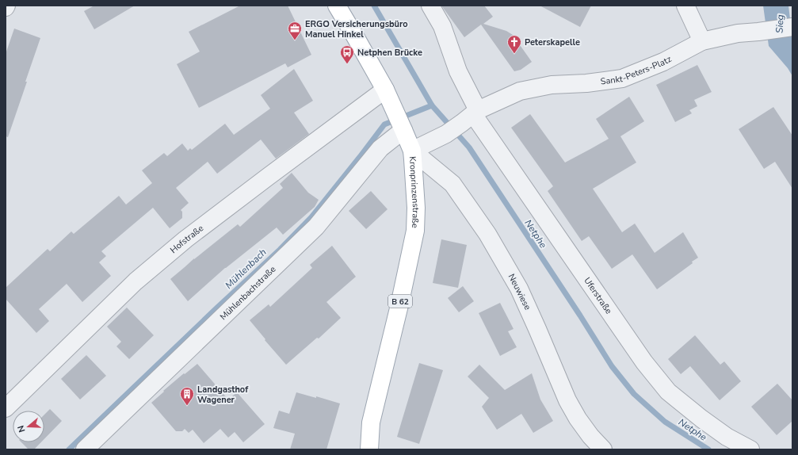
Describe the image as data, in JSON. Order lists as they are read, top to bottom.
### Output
{
  "streets": {
    "main road": ["Kronprinzenstraße", "B 62"],
    "street": [
      "Sankt-Peters-Platz",
      "Hofstraße",
      "Neuwiese",
      "Mühlenbachstraße",
      "Uferstraße"
    ]
  },
  "crossings": [
    ["Sankt-Peters-Platz", "Kronprinzenstraße"],
    ["Sankt-Peters-Platz", "Neuwiese"],
    ["Sankt-Peters-Platz", "Uferstraße"],
    ["Kronprinzenstraße", "Hofstraße"],
    ["Kronprinzenstraße", "Neuwiese"],
    ["Kronprinzenstraße", "Mühlenbachstraße"]
  ],
  "water": ["Sieg", "Netphe", "Mühlenbach"],
  "places": {
    "office": ["ERGO Versicherungsbüro Manuel Hinkel"],
    "church": ["Peterskapelle"],
    "bus stop": ["Netphen Brücke"],
    "building": ["Landgasthof Wagener"]
  },
  "north": "left"
}
